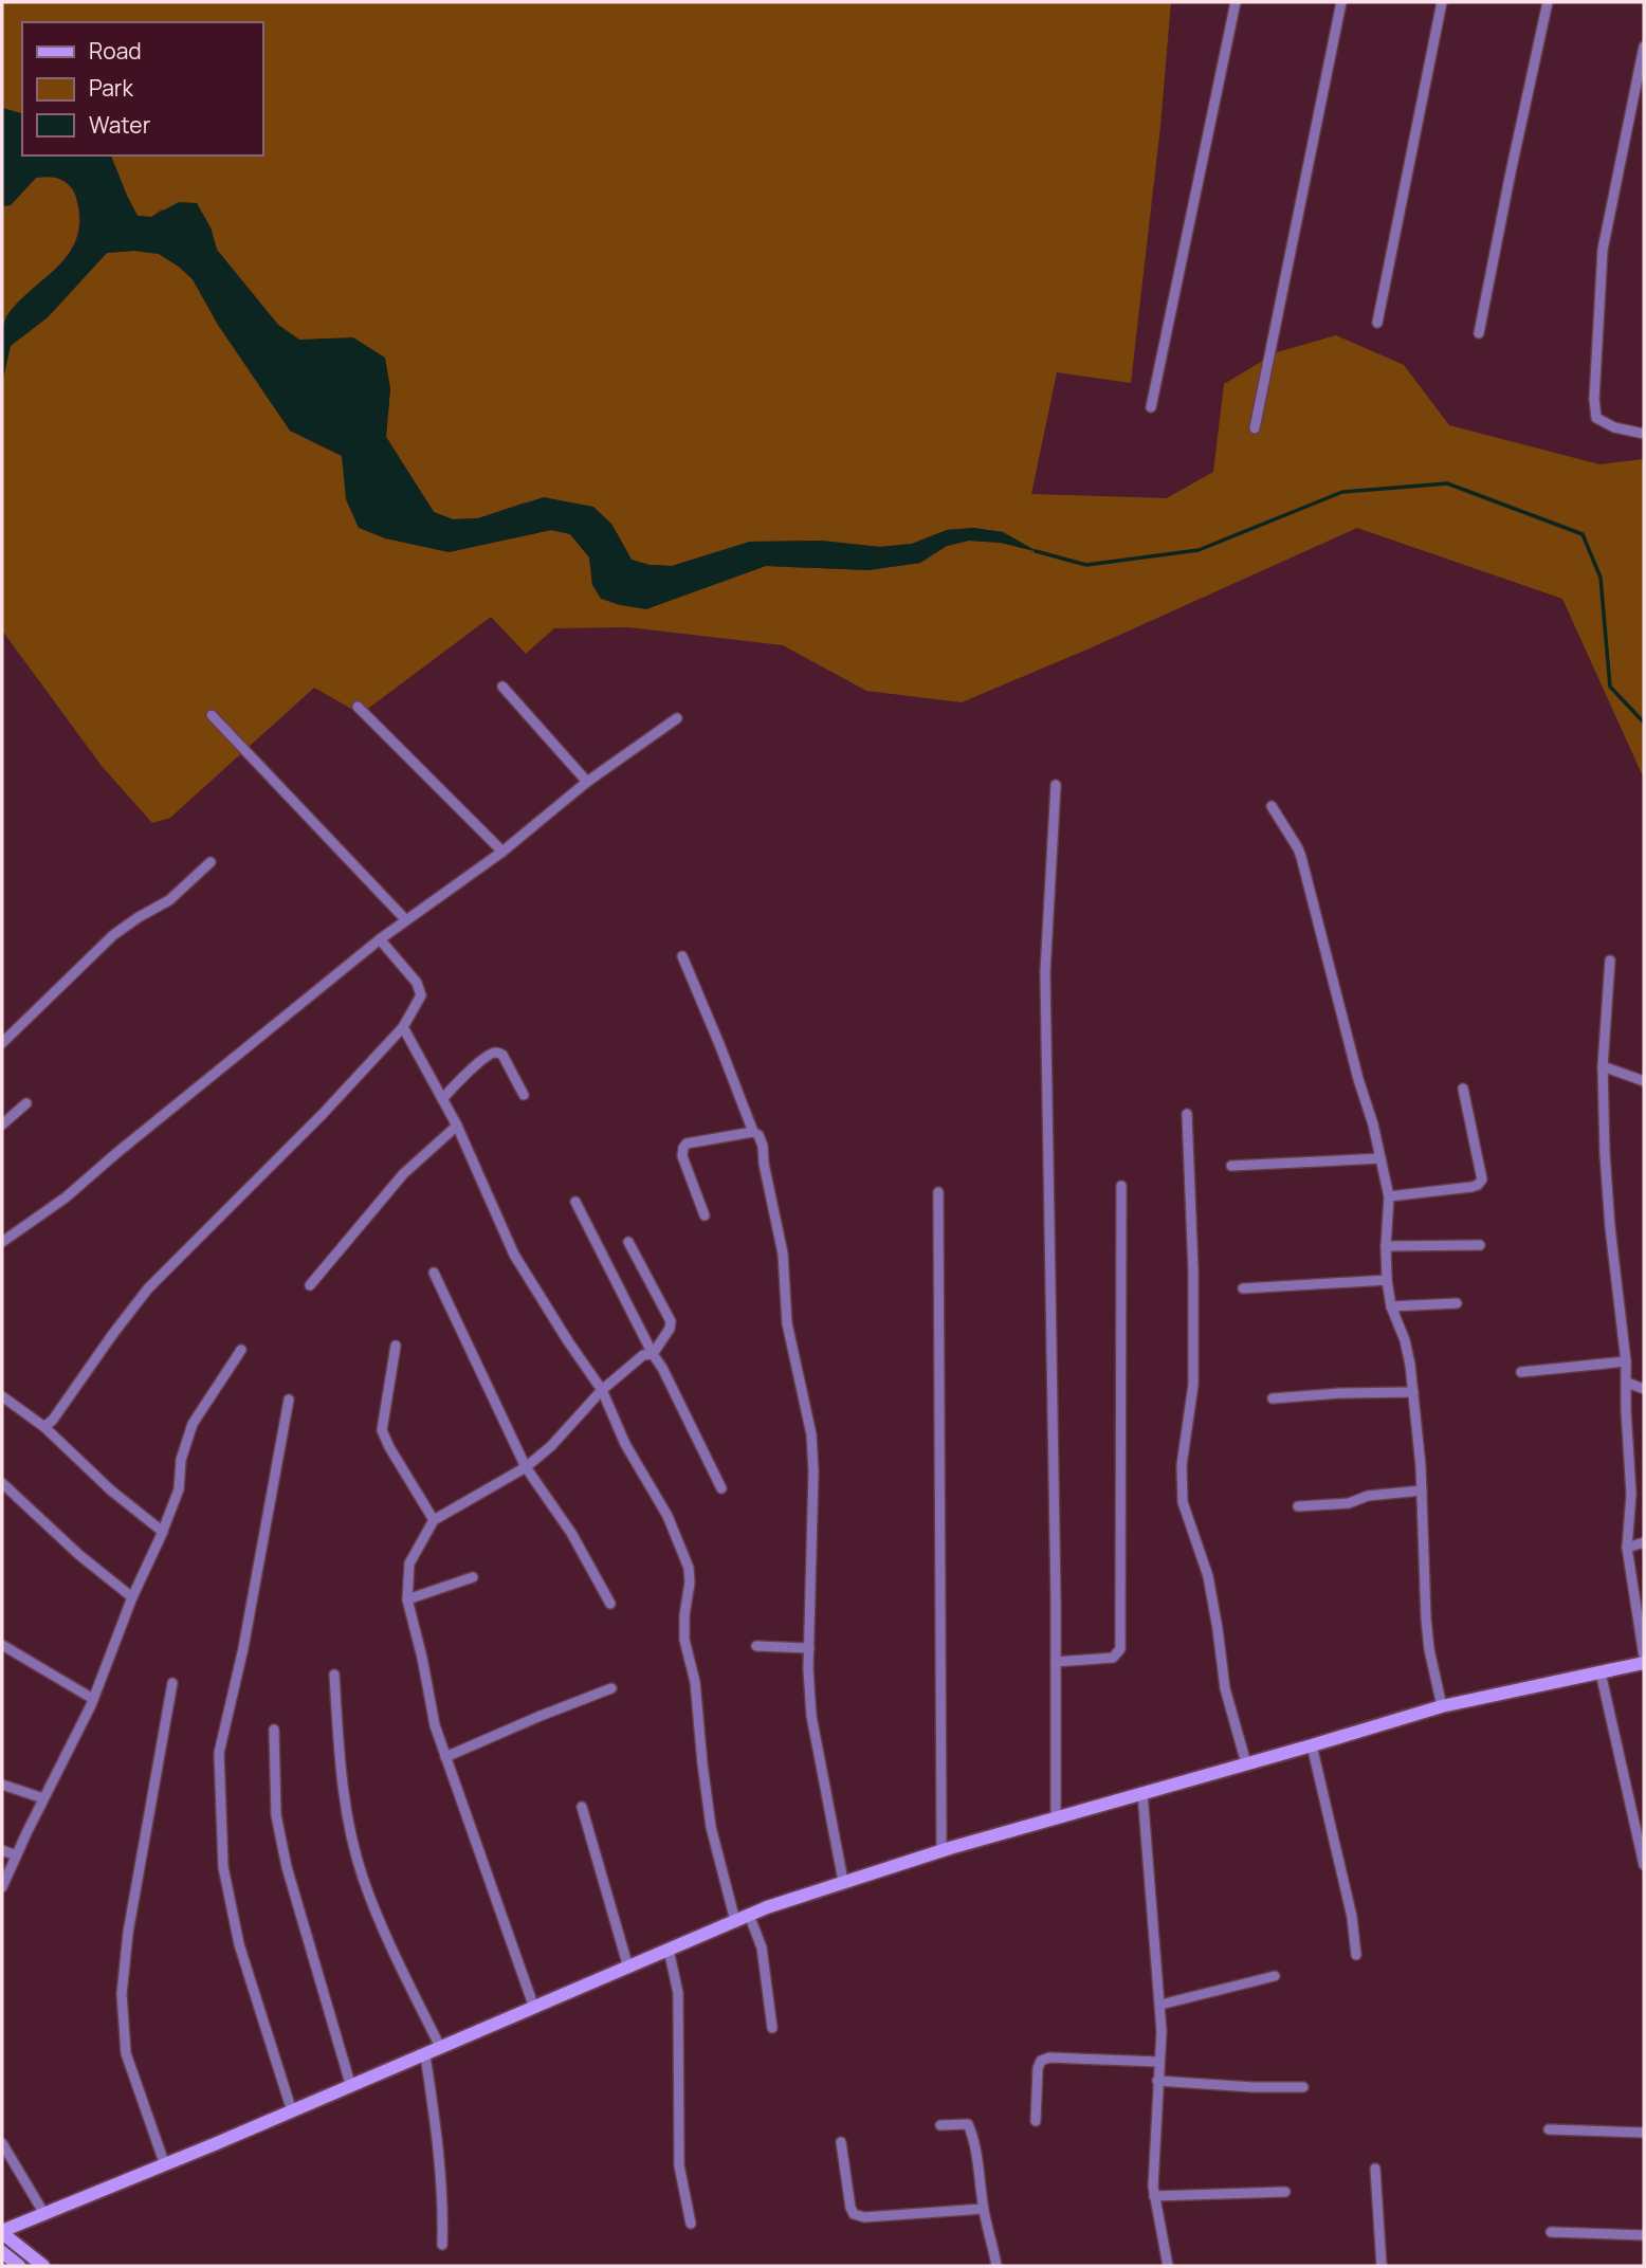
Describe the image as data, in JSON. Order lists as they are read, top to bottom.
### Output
{
  "legend": ["Road", "Park", "Water"]
}
